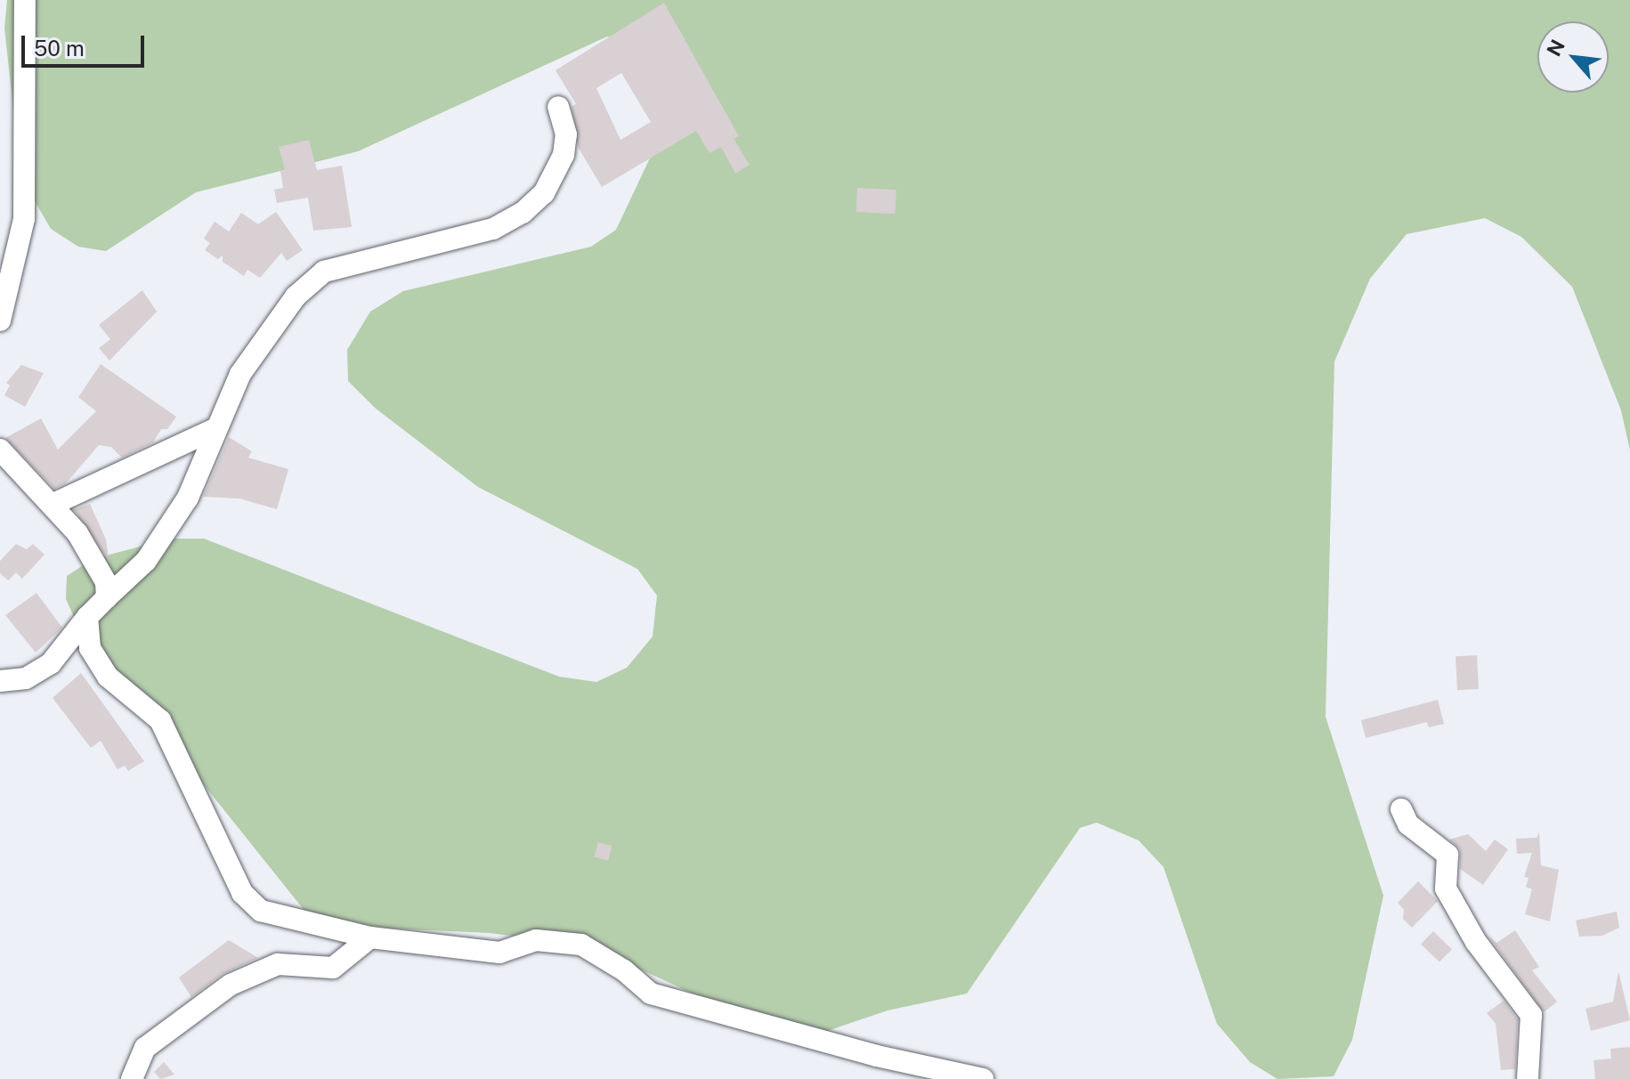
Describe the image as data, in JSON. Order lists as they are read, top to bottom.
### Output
{
  "scale_bar": "50 m",
  "north": "top left"
}
